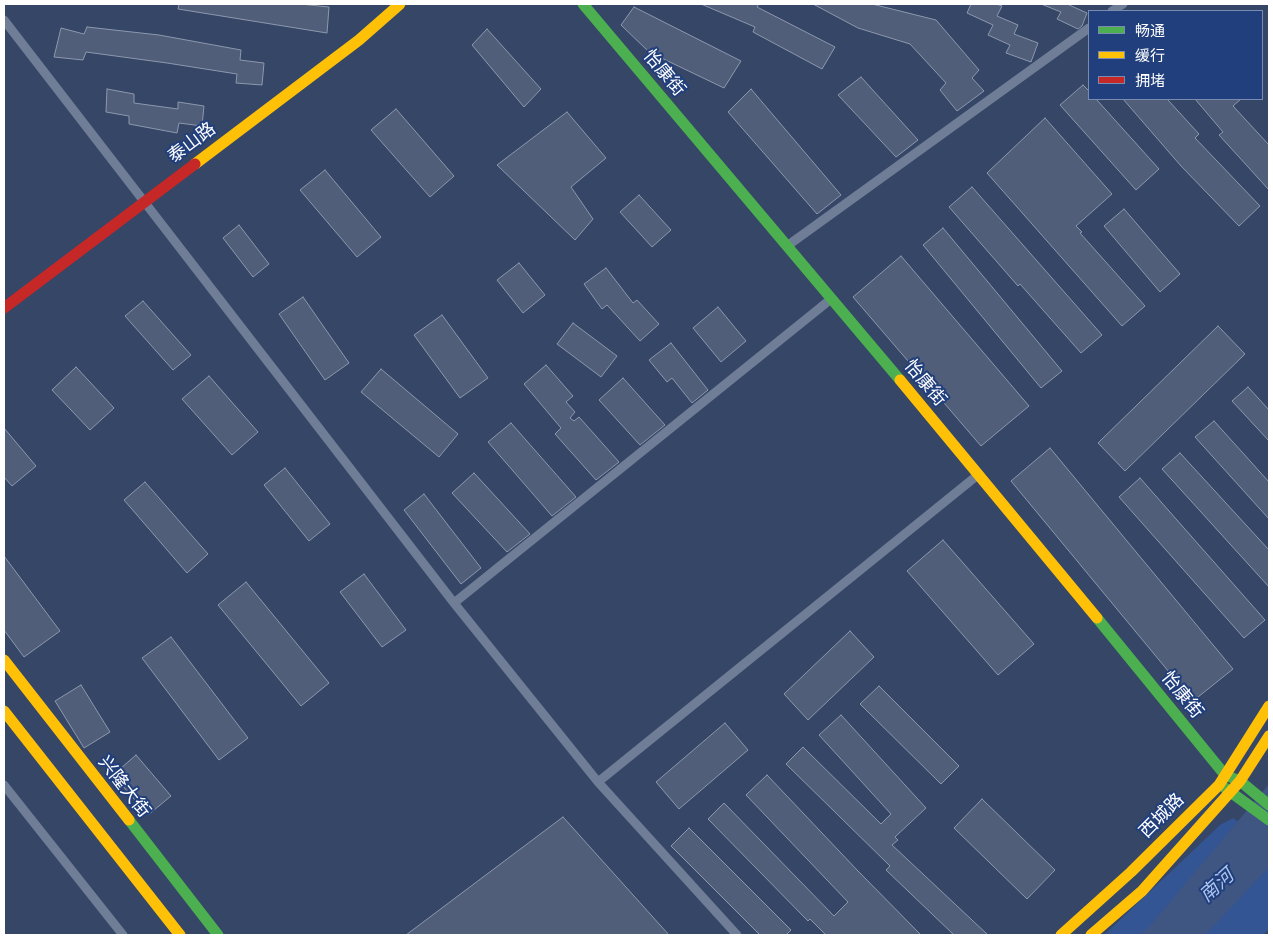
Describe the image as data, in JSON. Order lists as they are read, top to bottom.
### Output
{
  "streets": {
    "main road": [
      "怡康街",
      "泰山路",
      "兴隆大街",
      "西城路"
    ]
  },
  "crossings": [
    ["怡康街", "西城路"]
  ],
  "water": ["南河"],
  "legend": ["畅通", "缓行", "拥堵"]
}
